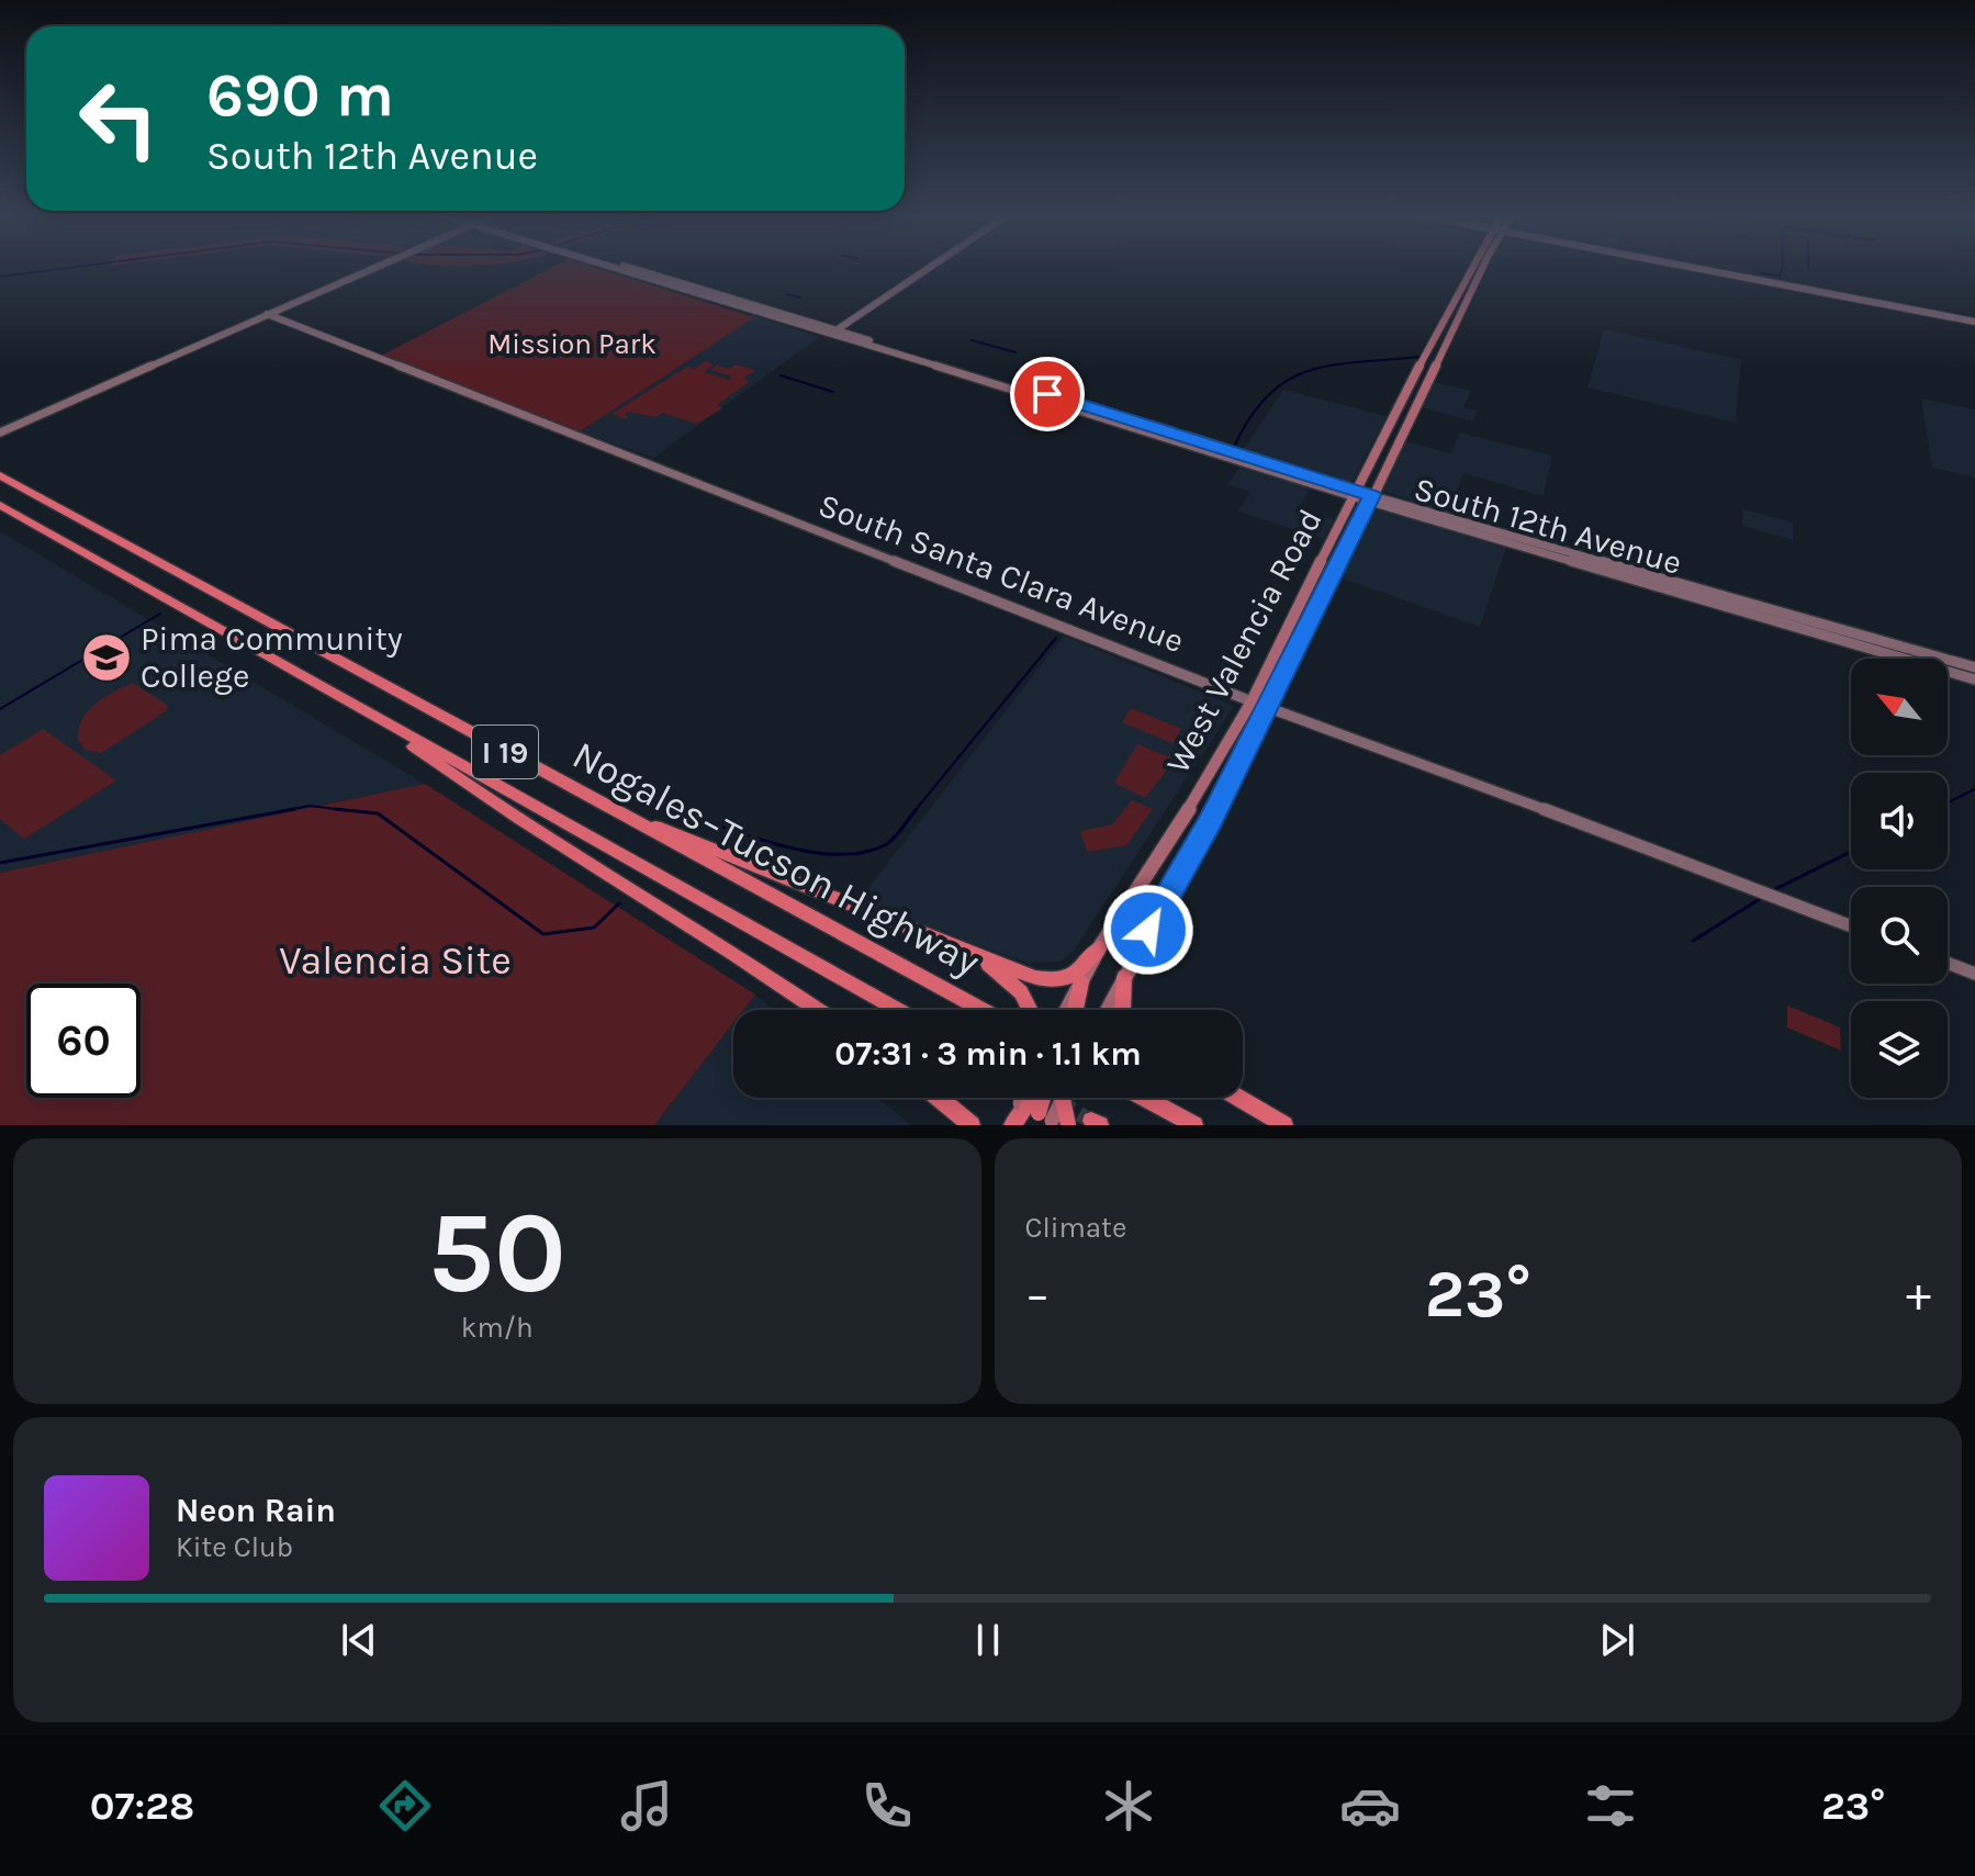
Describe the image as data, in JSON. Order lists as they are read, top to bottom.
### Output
{
  "streets": {
    "highway": ["I 19", "Nogales–Tucson Highway"],
    "main road": ["West Valencia Road"],
    "street": ["South 12th Avenue", "South Santa Clara Avenue"]
  },
  "crossings": [
    ["South 12th Avenue", "West Valencia Road"],
    ["South Santa Clara Avenue", "West Valencia Road"]
  ],
  "parks": ["Mission Park", "Valencia Site"],
  "places": {
    "school or university": ["Pima Community College"]
  },
  "north": "top left",
  "page": {
    "turn": ["690 m", "South 12th Avenue"],
    "limit": "60",
    "trip": "07:31 · 3 min · 1.1 km",
    "tile": [
      ["50", "km/h"],
      "Climate"
    ],
    "heat": ["−", "23°", "+"],
    "song": ["Neon Rain", "Kite Club"],
    "tabs": ["07:28", "23°"]
  }
}
